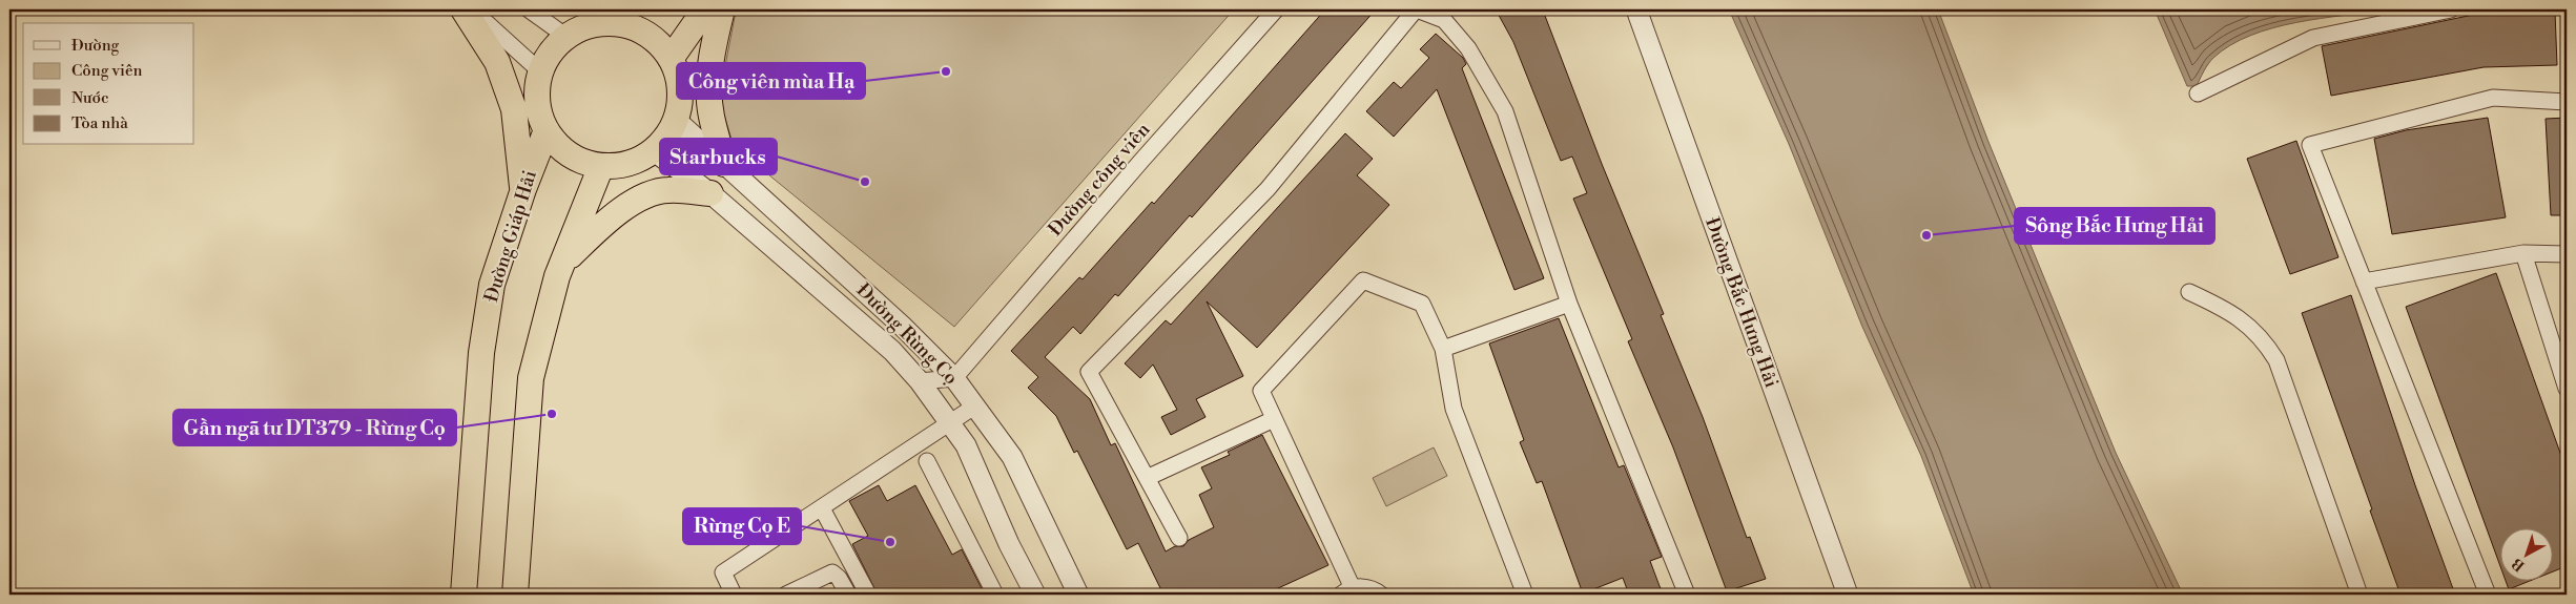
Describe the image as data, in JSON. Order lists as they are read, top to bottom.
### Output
{
  "streets": {
    "highway": ["Đường Giáp Hải"],
    "street": ["Đường công viên", "Đường Bắc Hưng Hải", "Đường Rừng Cọ"]
  },
  "crossings": [
    ["Đường công viên", "Đường Rừng Cọ"],
    ["Đường Giáp Hải", "Đường Rừng Cọ"]
  ],
  "places": [
    "Công viên mùa Hạ",
    "Starbucks",
    "Sông Bắc Hưng Hải",
    "Gần ngã tư DT379 - Rừng Cọ",
    "Rừng Cọ E"
  ],
  "legend": [
    "Đường",
    "Công viên",
    "Nước",
    "Tòa nhà"
  ],
  "north": "bottom left"
}
